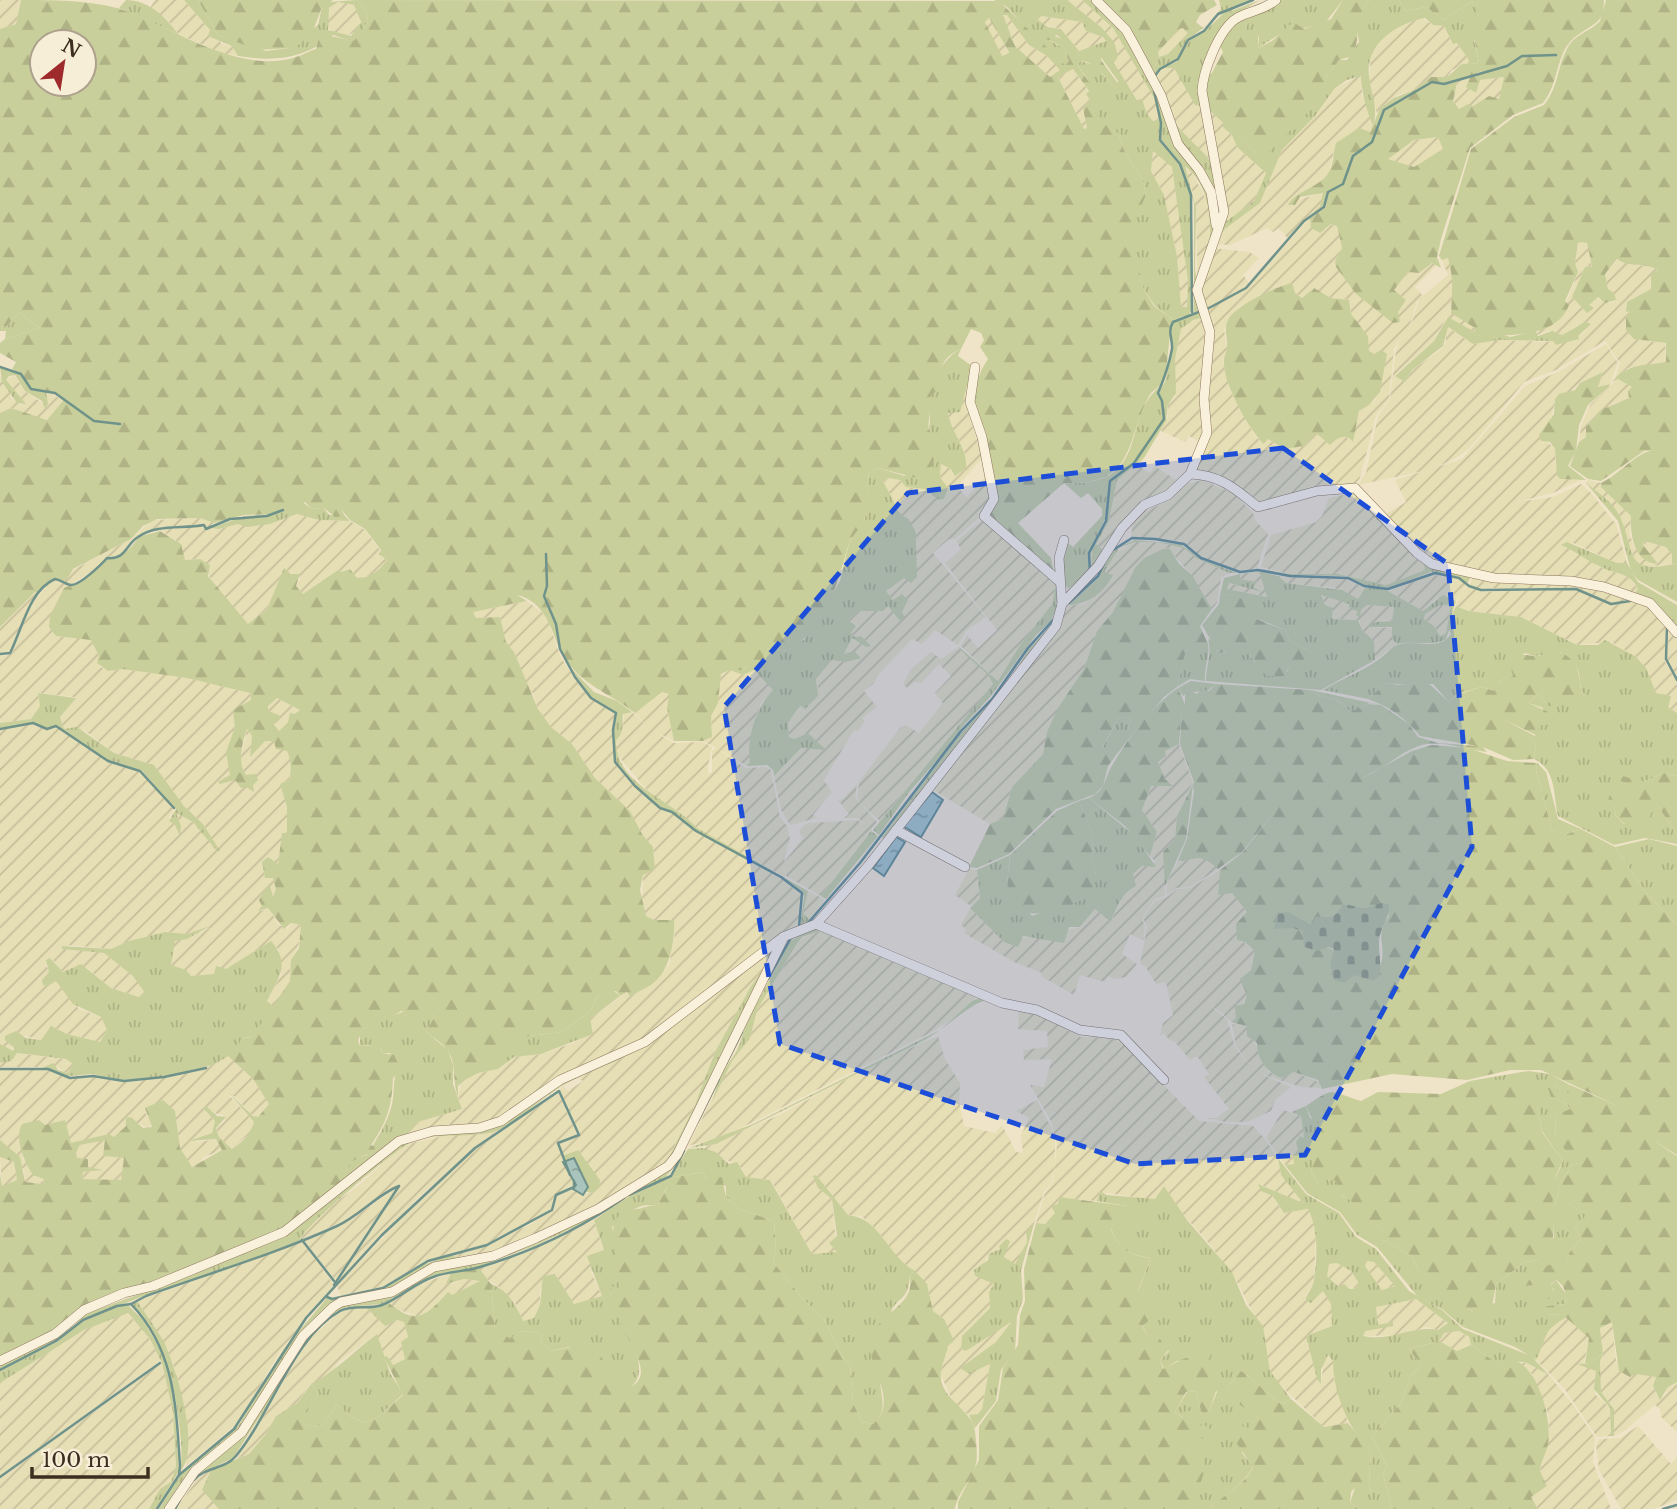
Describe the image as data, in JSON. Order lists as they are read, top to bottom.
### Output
{
  "scale_bar": "100 m",
  "north": "top right"
}
